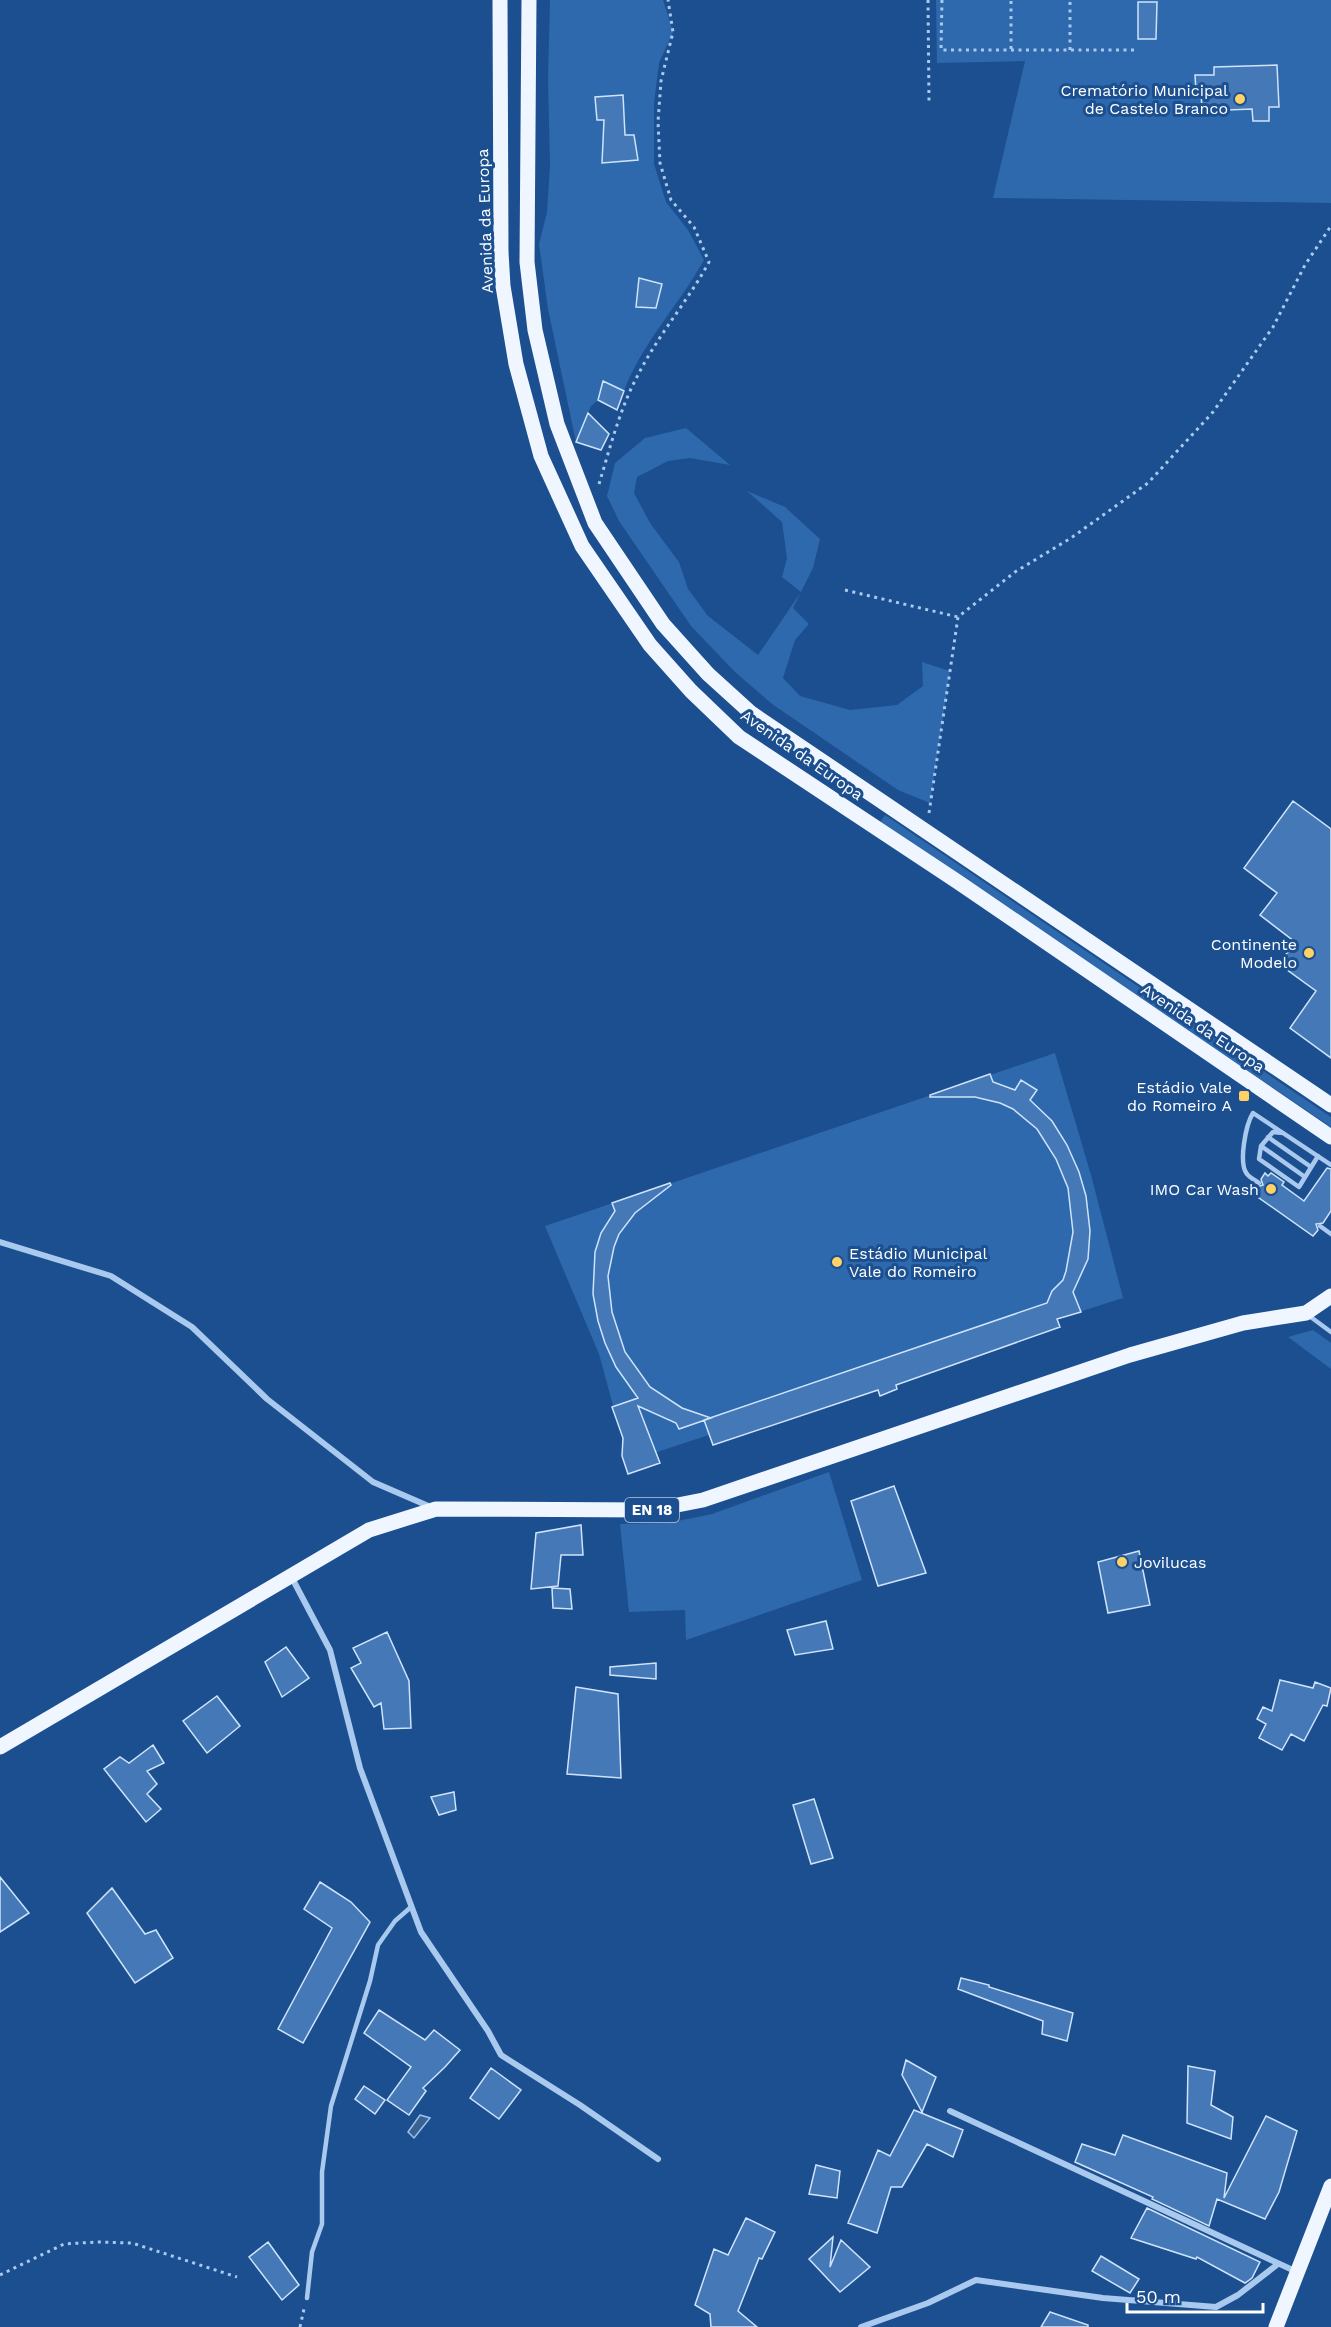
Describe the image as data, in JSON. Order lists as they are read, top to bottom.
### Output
{
  "streets": {
    "main road": ["Avenida da Europa", "EN 18"]
  },
  "places": {
    "other": [
      "Crematório Municipal de Castelo Branco",
      "Continente Modelo",
      "IMO Car Wash",
      "Estádio Municipal Vale do Romeiro",
      "Jovilucas"
    ],
    "transit": ["Estádio Vale do Romeiro A"]
  },
  "scale_bar": "50 m"
}
